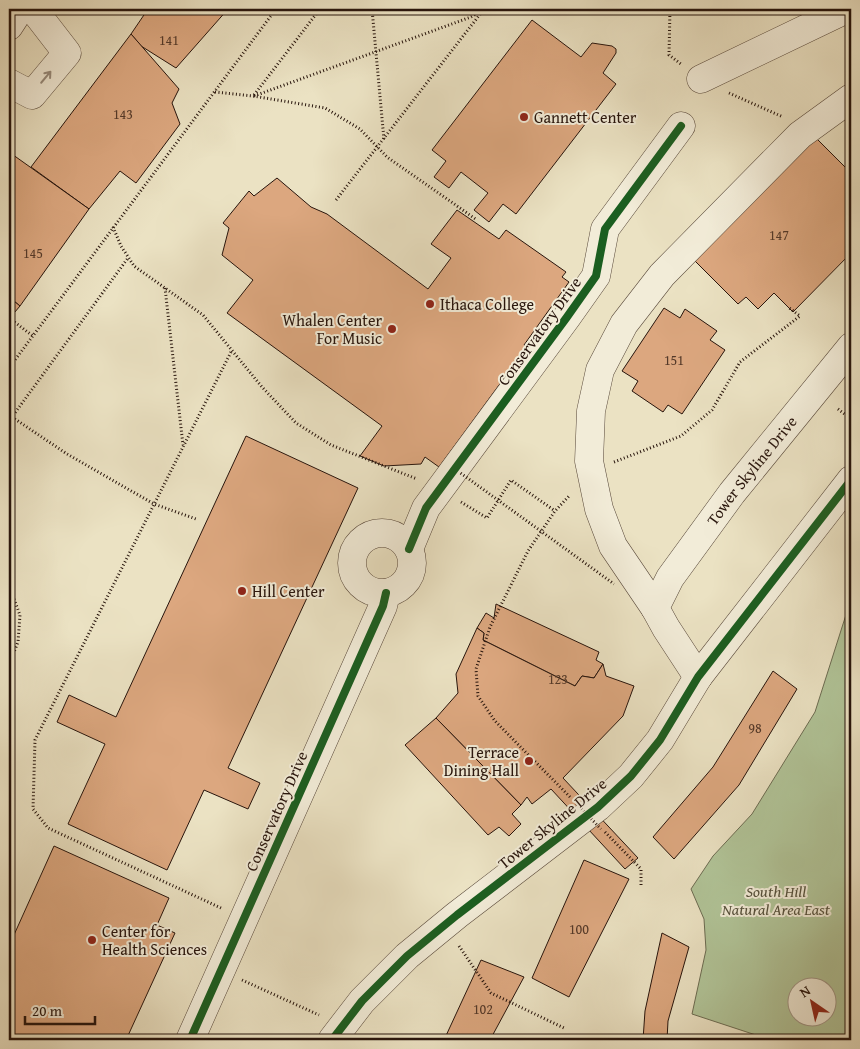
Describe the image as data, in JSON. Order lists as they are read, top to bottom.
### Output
{
  "streets": {
    "street": ["Conservatory Drive", "Tower Skyline Drive"]
  },
  "parks": ["South Hill Natural Area East"],
  "places": [
    "Gannett Center",
    "Ithaca College",
    "Whalen Center For Music",
    "Hill Center",
    "Terrace Dining Hall",
    "Center for Health Sciences"
  ],
  "house_numbers": [
    "141",
    "143",
    "147",
    "145",
    "151",
    "123",
    "98",
    "100",
    "102"
  ],
  "scale_bar": "20 m",
  "north": "top left"
}
